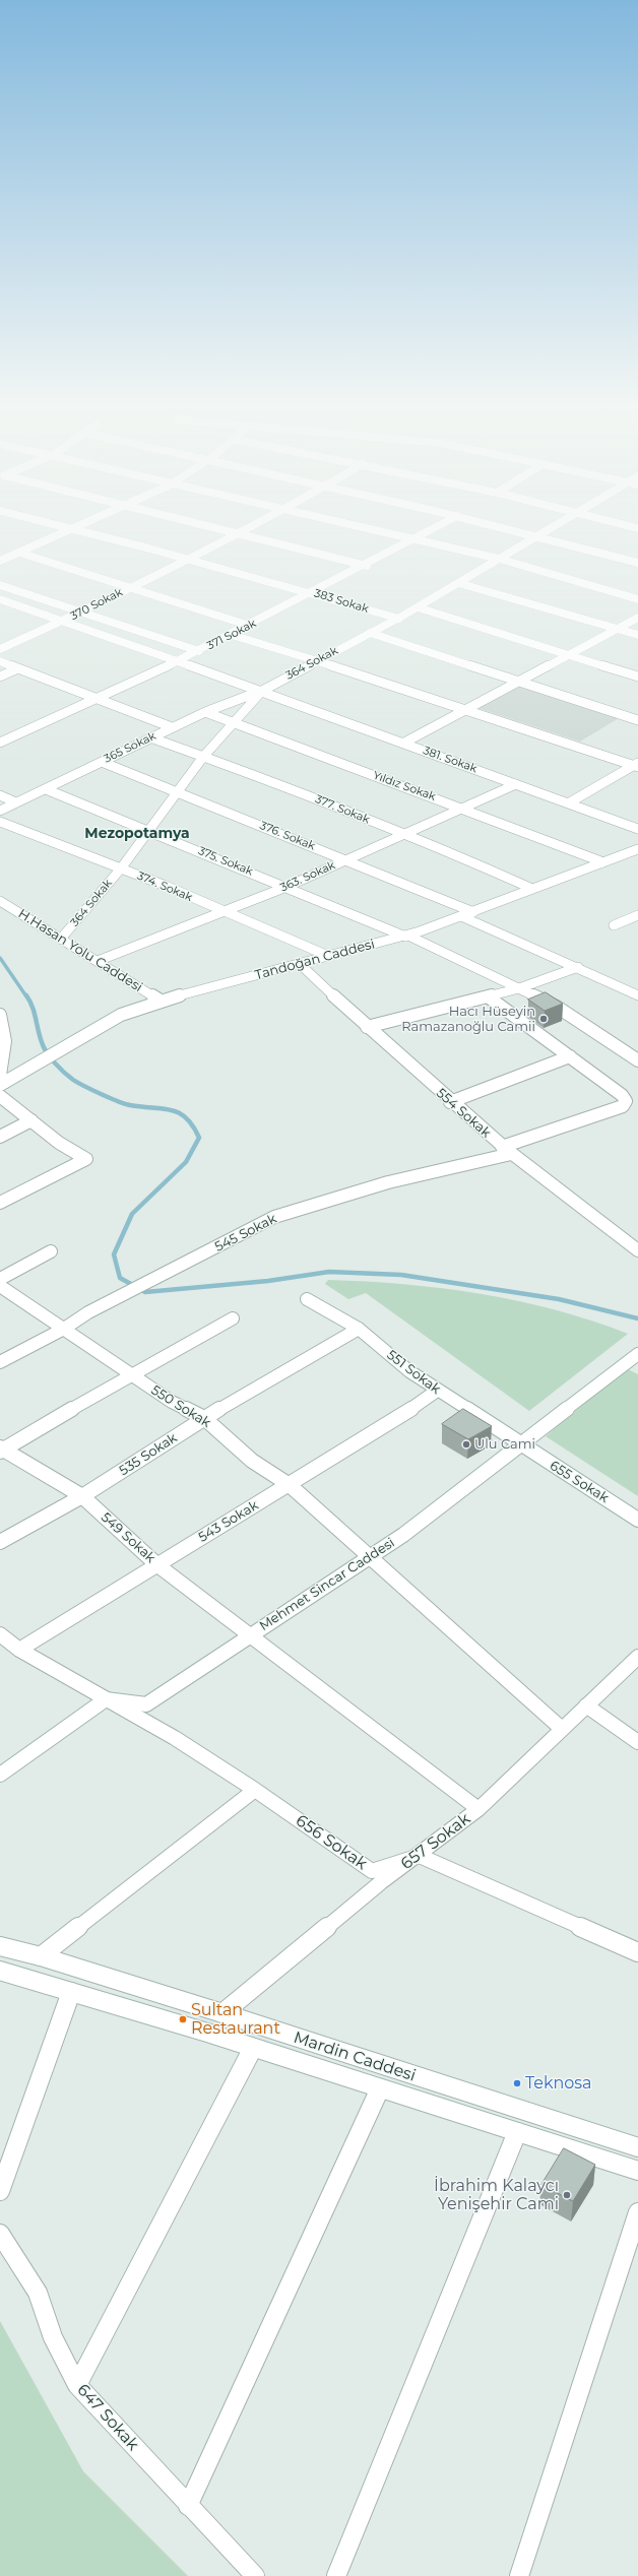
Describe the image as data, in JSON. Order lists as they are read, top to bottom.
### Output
{
  "streets": {
    "street": [
      "383 Sokak",
      "370 Sokak",
      "371 Sokak",
      "364 Sokak",
      "365 Sokak",
      "381. Sokak",
      "Yıldız Sokak",
      "377. Sokak",
      "376. Sokak",
      "375. Sokak",
      "363. Sokak",
      "374. Sokak",
      "H.Hasan Yolu Caddesi",
      "Tandoğan Caddesi",
      "554 Sokak",
      "545 Sokak",
      "551 Sokak",
      "550 Sokak",
      "535 Sokak",
      "655 Sokak",
      "543 Sokak",
      "549 Sokak",
      "Mehmet Sincar Caddesi",
      "657 Sokak",
      "656 Sokak",
      "Mardin Caddesi",
      "647 Sokak"
    ]
  },
  "crossings": [
    ["383 Sokak", "370 Sokak"],
    ["383 Sokak", "371 Sokak"],
    ["383 Sokak", "364 Sokak"],
    ["370 Sokak", "381. Sokak"],
    ["371 Sokak", "381. Sokak"],
    ["364 Sokak", "365 Sokak"],
    ["364 Sokak", "381. Sokak"],
    ["364 Sokak", "Yıldız Sokak"],
    ["364 Sokak", "377. Sokak"],
    ["364 Sokak", "376. Sokak"],
    ["364 Sokak", "375. Sokak"],
    ["364 Sokak", "374. Sokak"],
    ["364 Sokak", "H.Hasan Yolu Caddesi"],
    ["365 Sokak", "381. Sokak"],
    ["365 Sokak", "Yıldız Sokak"],
    ["365 Sokak", "377. Sokak"],
    ["365 Sokak", "376. Sokak"],
    ["365 Sokak", "375. Sokak"],
    ["381. Sokak", "363. Sokak"],
    ["Yıldız Sokak", "363. Sokak"],
    ["Yıldız Sokak", "Tandoğan Caddesi"],
    ["377. Sokak", "363. Sokak"],
    ["377. Sokak", "Tandoğan Caddesi"],
    ["376. Sokak", "363. Sokak"],
    ["376. Sokak", "Tandoğan Caddesi"],
    ["375. Sokak", "363. Sokak"],
    ["375. Sokak", "Tandoğan Caddesi"],
    ["363. Sokak", "374. Sokak"],
    ["363. Sokak", "H.Hasan Yolu Caddesi"],
    ["374. Sokak", "Tandoğan Caddesi"],
    ["H.Hasan Yolu Caddesi", "Tandoğan Caddesi"],
    ["Tandoğan Caddesi", "554 Sokak"],
    ["554 Sokak", "545 Sokak"],
    ["545 Sokak", "550 Sokak"],
    ["551 Sokak", "535 Sokak"],
    ["551 Sokak", "655 Sokak"],
    ["551 Sokak", "543 Sokak"],
    ["551 Sokak", "Mehmet Sincar Caddesi"],
    ["550 Sokak", "535 Sokak"],
    ["550 Sokak", "543 Sokak"],
    ["550 Sokak", "Mehmet Sincar Caddesi"],
    ["550 Sokak", "657 Sokak"],
    ["535 Sokak", "549 Sokak"],
    ["655 Sokak", "Mehmet Sincar Caddesi"],
    ["543 Sokak", "549 Sokak"],
    ["543 Sokak", "656 Sokak"],
    ["549 Sokak", "Mehmet Sincar Caddesi"],
    ["549 Sokak", "657 Sokak"],
    ["Mehmet Sincar Caddesi", "656 Sokak"],
    ["657 Sokak", "656 Sokak"],
    ["657 Sokak", "Mardin Caddesi"]
  ],
  "districts": ["Mezopotamya"],
  "places": [
    "Hacı Hüseyin Ramazanoğlu Camii",
    "Ulu Cami",
    "Sultan Restaurant",
    "Teknosa",
    "İbrahim Kalaycı Yenişehir Cami"
  ]
}
